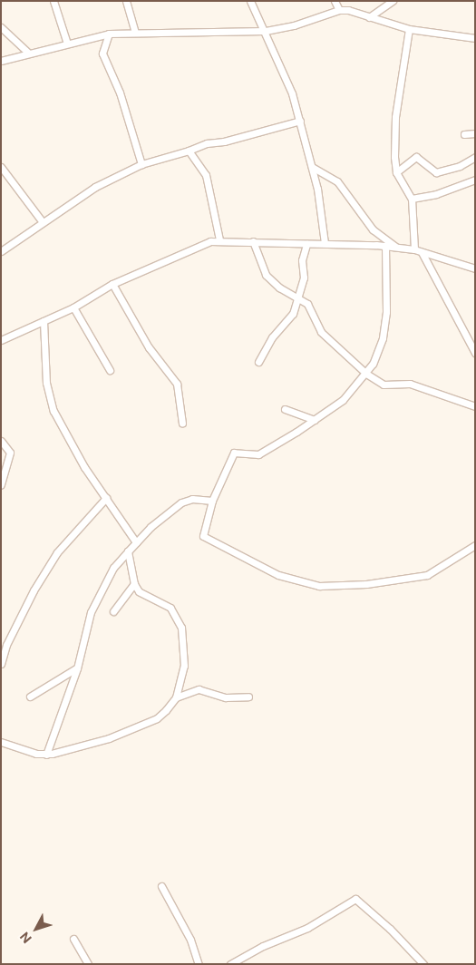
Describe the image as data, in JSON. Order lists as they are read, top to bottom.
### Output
{
  "north": "bottom left"
}
